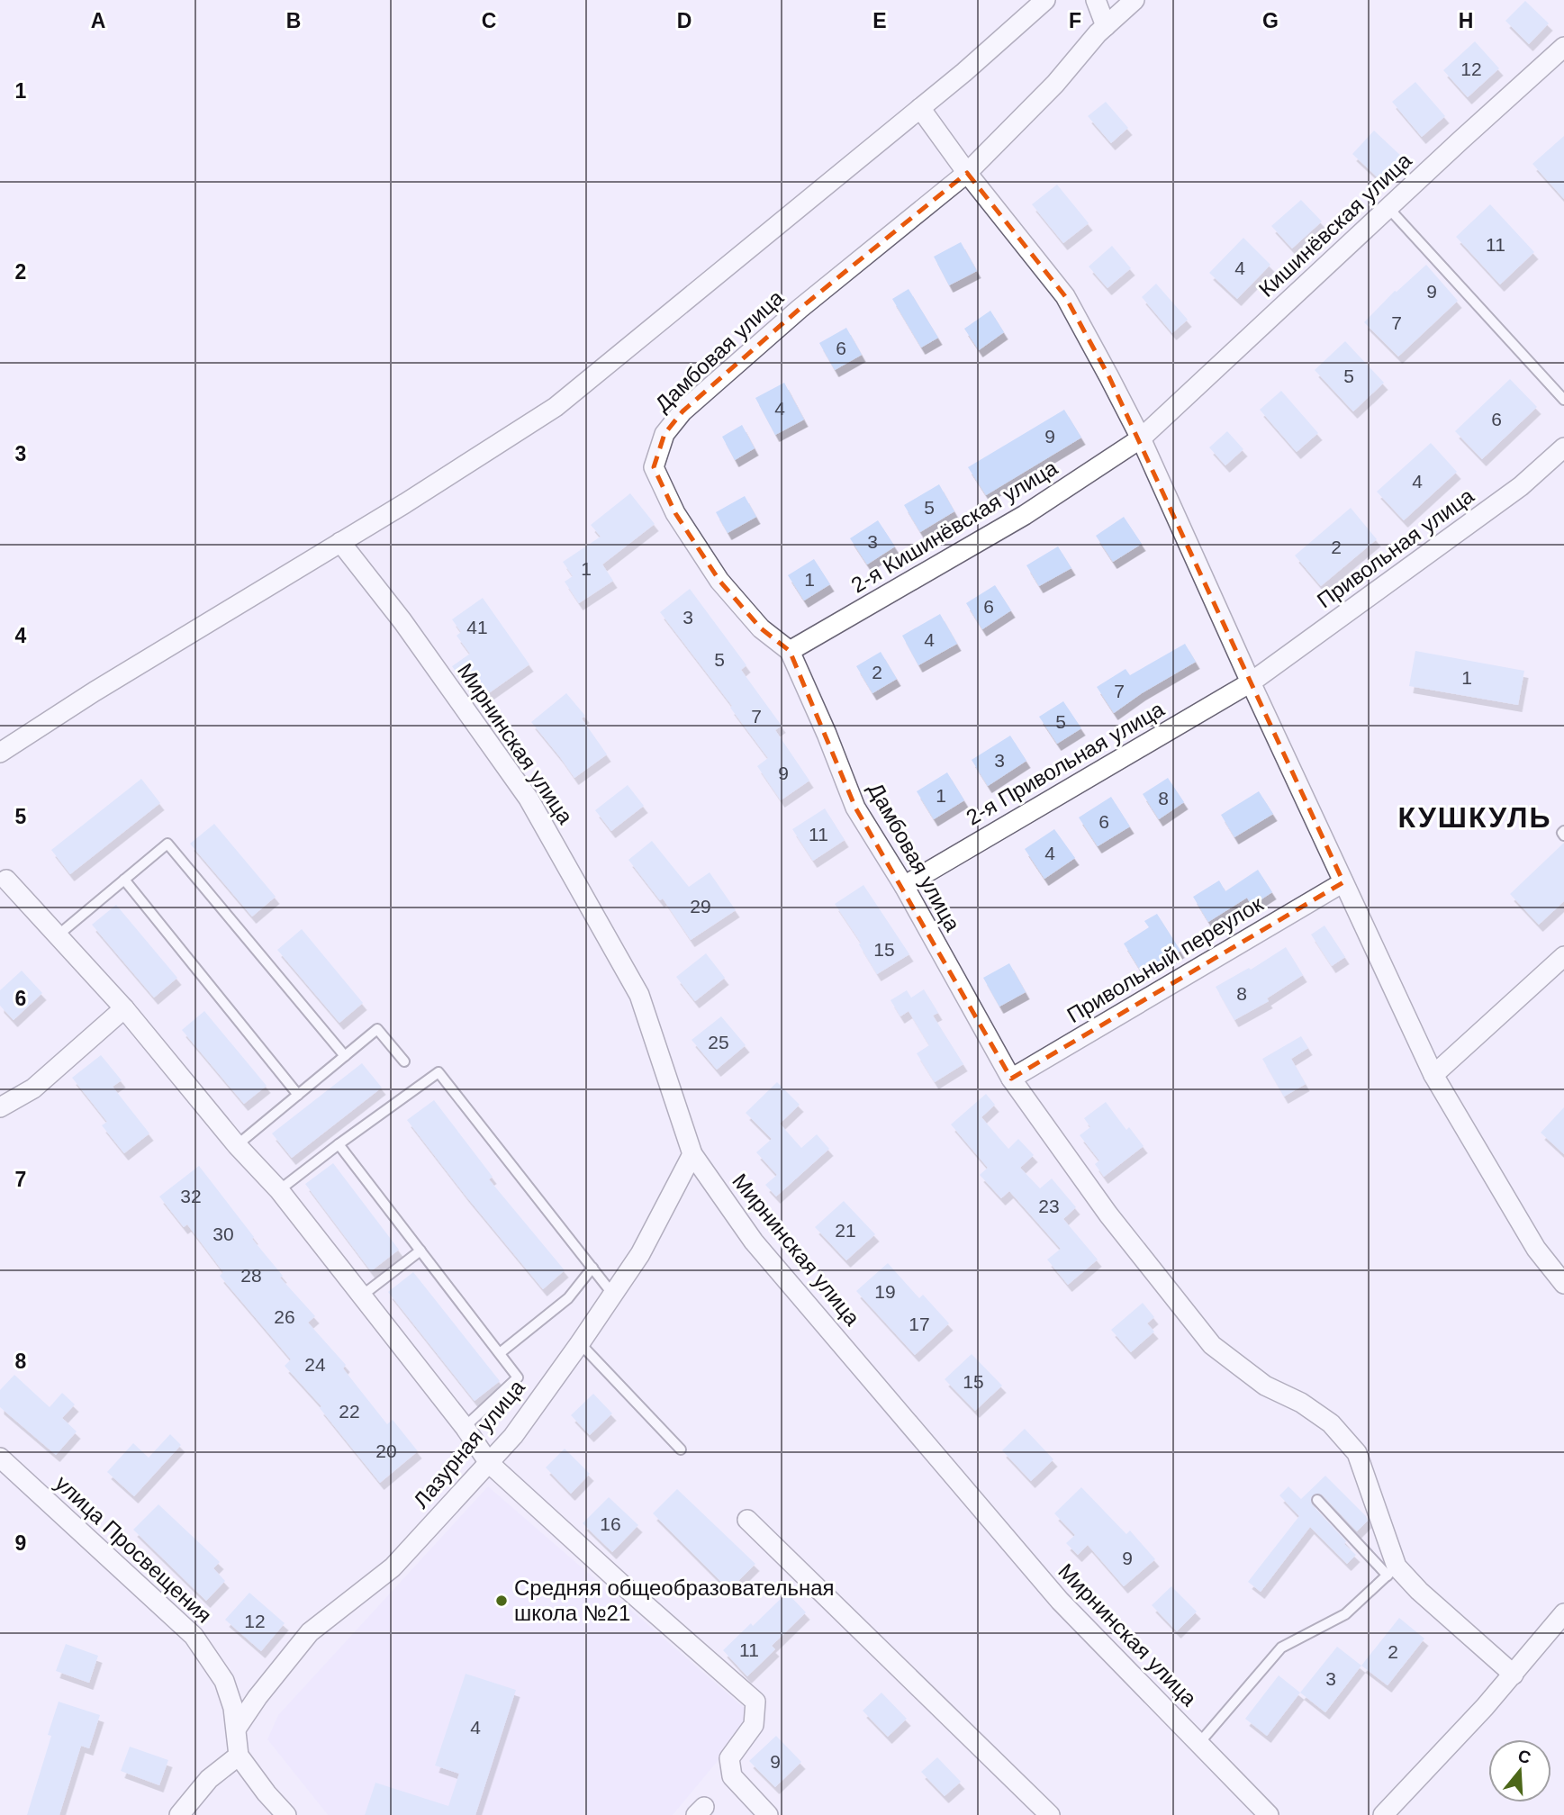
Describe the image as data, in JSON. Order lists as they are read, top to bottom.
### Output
{
  "streets": {
    "street": [
      "Кишинёвская улица",
      "Дамбовая улица",
      "2-я Кишинёвская улица",
      "Привольная улица",
      "Мирнинская улица",
      "2-я Привольная улица",
      "Привольный переулок",
      "Лазурная улица",
      "улица Просвещения"
    ]
  },
  "crossings": [
    ["Кишинёвская улица", "2-я Кишинёвская улица"],
    ["Дамбовая улица", "2-я Кишинёвская улица"],
    ["Дамбовая улица", "2-я Привольная улица"],
    ["Дамбовая улица", "Привольный переулок"],
    ["Привольная улица", "2-я Привольная улица"],
    ["Мирнинская улица", "Лазурная улица"],
    ["Лазурная улица", "улица Просвещения"]
  ],
  "districts": ["КУШКУЛЬ"],
  "places": ["Средняя общеобразовательная школа №21"],
  "house_numbers": [
    "12",
    "11",
    "4",
    "9",
    "7",
    "6",
    "5",
    "4",
    "6",
    "9",
    "4",
    "5",
    "3",
    "2",
    "1",
    "1",
    "6",
    "3",
    "41",
    "4",
    "5",
    "2",
    "1",
    "7",
    "7",
    "5",
    "3",
    "9",
    "1",
    "8",
    "6",
    "11",
    "4",
    "29",
    "15",
    "8",
    "25",
    "32",
    "23",
    "21",
    "30",
    "28",
    "19",
    "26",
    "17",
    "24",
    "15",
    "22",
    "20",
    "16",
    "9",
    "12",
    "11",
    "2",
    "3",
    "4",
    "9"
  ],
  "north": "top",
  "grid": {
    "columns": [
      "A",
      "B",
      "C",
      "D",
      "E",
      "F",
      "G",
      "H"
    ],
    "rows": [
      "1",
      "2",
      "3",
      "4",
      "5",
      "6",
      "7",
      "8",
      "9"
    ]
  }
}
